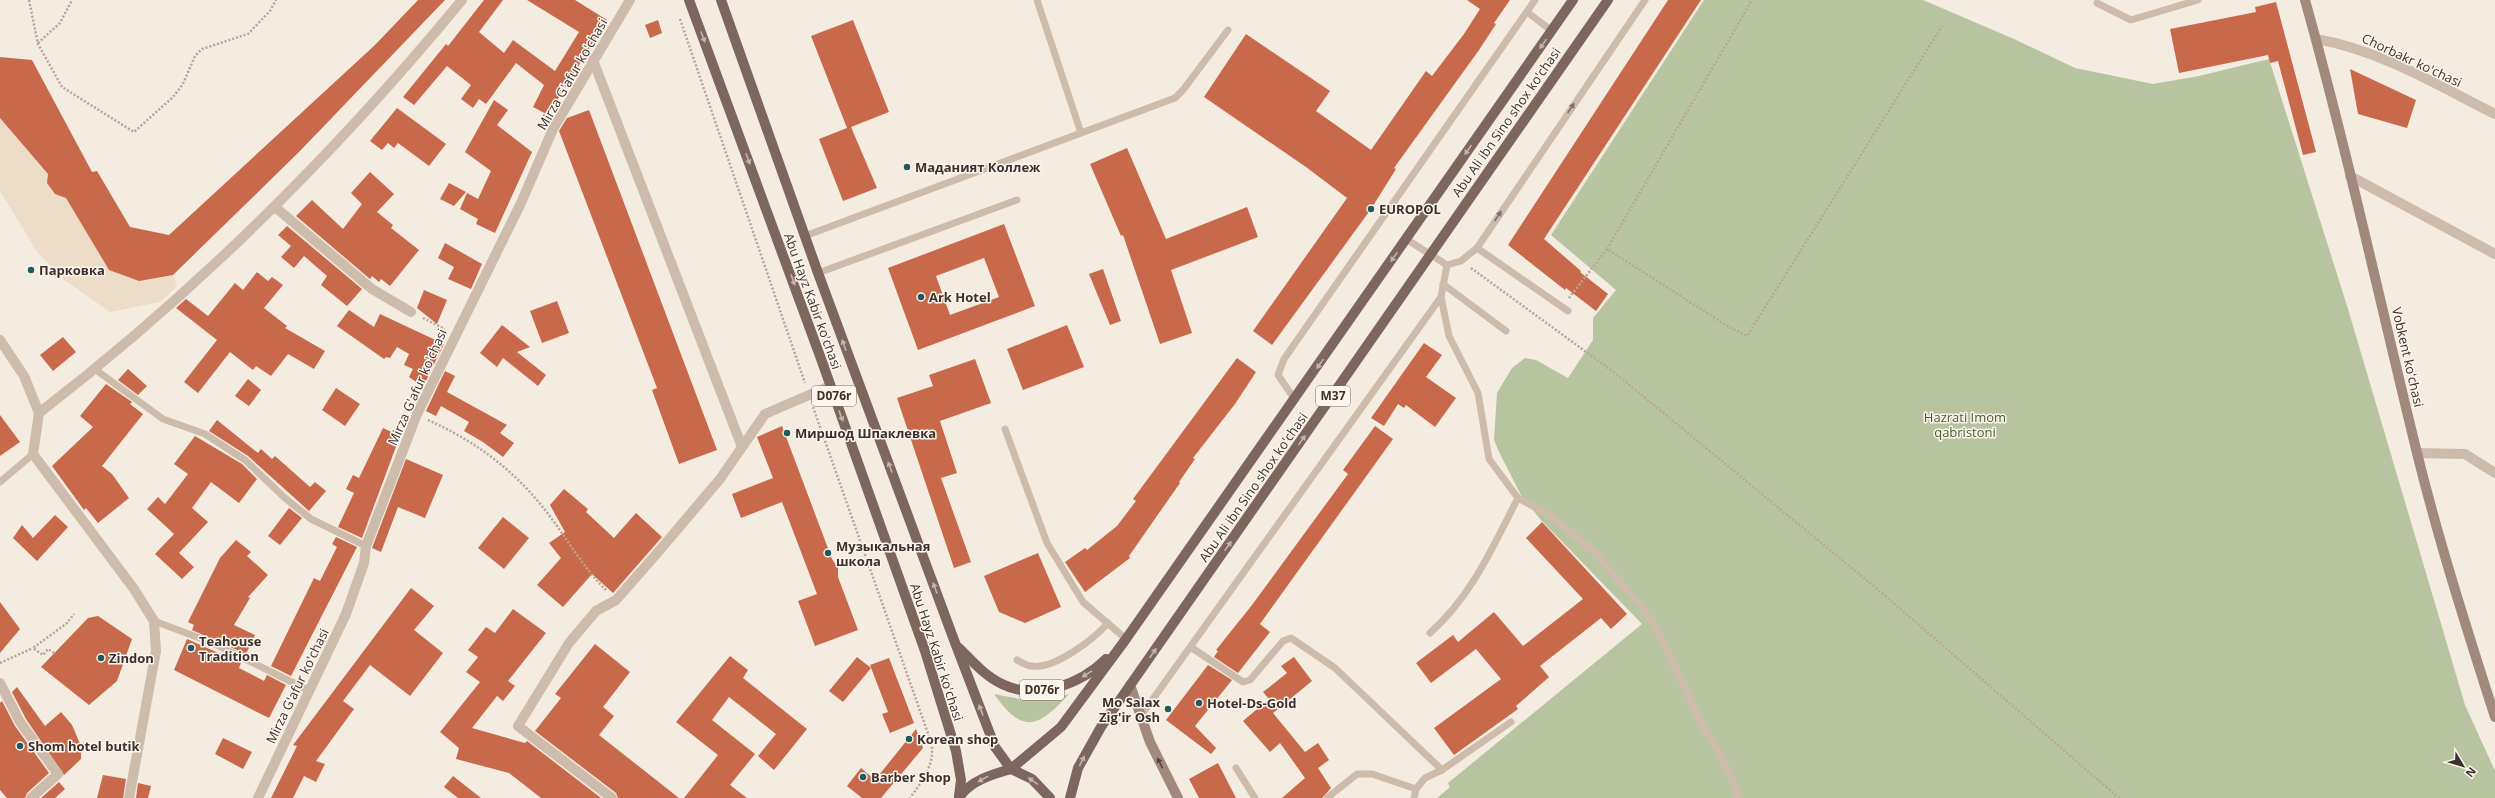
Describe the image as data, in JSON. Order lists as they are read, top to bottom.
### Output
{
  "streets": {
    "main road": [
      "Abu Ali ibn Sino shox ko'chasi",
      "Abu Hayz Kabir ko'chasi",
      "Vobkent koʻchasi",
      "D076r",
      "M37"
    ],
    "street": ["Chorbakr ko'chasi", "Mirza G'afur ko'chasi"]
  },
  "crossings": [
    ["Chorbakr ko'chasi", "Vobkent koʻchasi"],
    ["Abu Ali ibn Sino shox ko'chasi", "Abu Hayz Kabir ko'chasi"],
    ["Abu Ali ibn Sino shox ko'chasi", "D076r"],
    ["Abu Ali ibn Sino shox ko'chasi", "M37"],
    ["Abu Hayz Kabir ko'chasi", "D076r"],
    ["Abu Hayz Kabir ko'chasi", "M37"]
  ],
  "parks": ["Hazrati Imom qabristoni"],
  "places": [
    "Маданият Коллеж",
    "EUROPOL",
    "Парковка",
    "Ark Hotel",
    "Миршод Шпаклевка",
    "Музыкальная школа",
    "Teahouse Tradition",
    "Zindon",
    "Hotel-Ds-Gold",
    "Mo Salax Zig'ir Osh",
    "Korean shop",
    "Shom hotel butik",
    "Barber Shop"
  ],
  "north": "bottom right"
}
